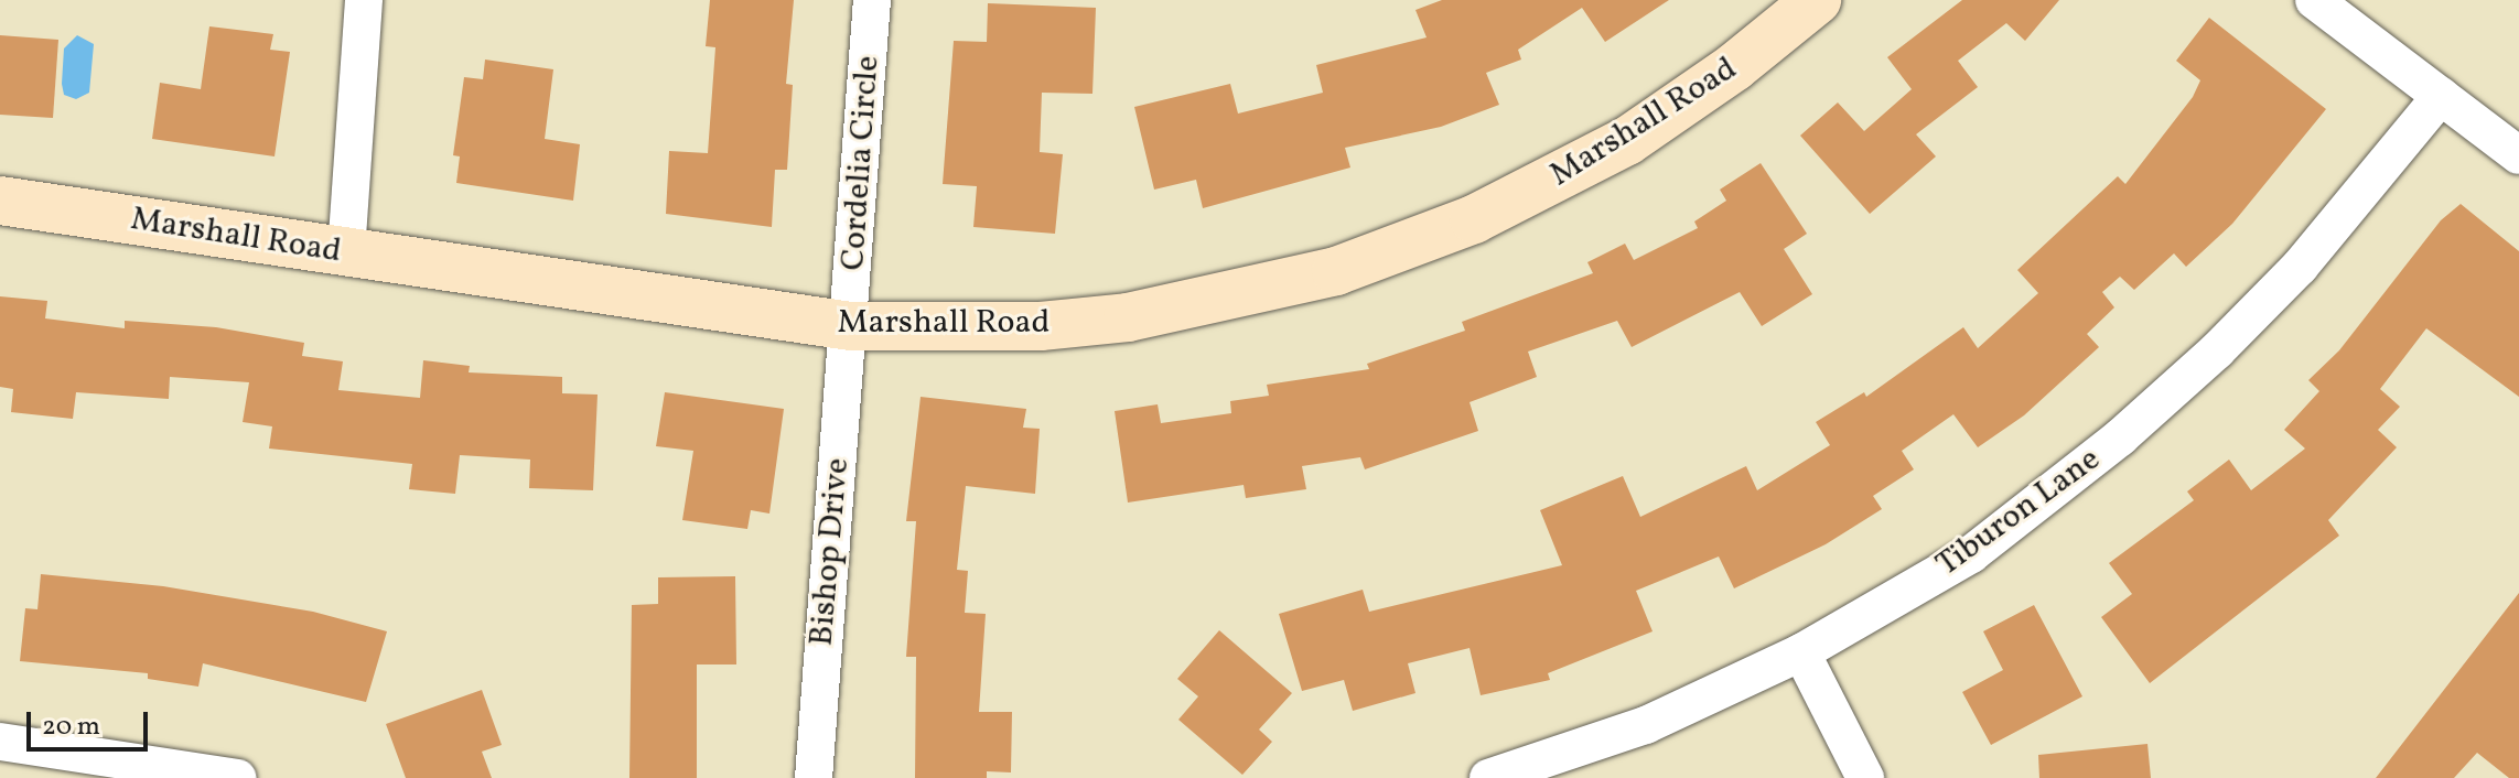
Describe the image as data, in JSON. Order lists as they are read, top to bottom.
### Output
{
  "streets": {
    "street": [
      "Marshall Road",
      "Cordelia Circle",
      "Tiburon Lane",
      "Bishop Drive"
    ]
  },
  "crossings": [
    ["Marshall Road", "Cordelia Circle"],
    ["Marshall Road", "Bishop Drive"],
    ["Cordelia Circle", "Bishop Drive"]
  ],
  "scale_bar": "20 m"
}
